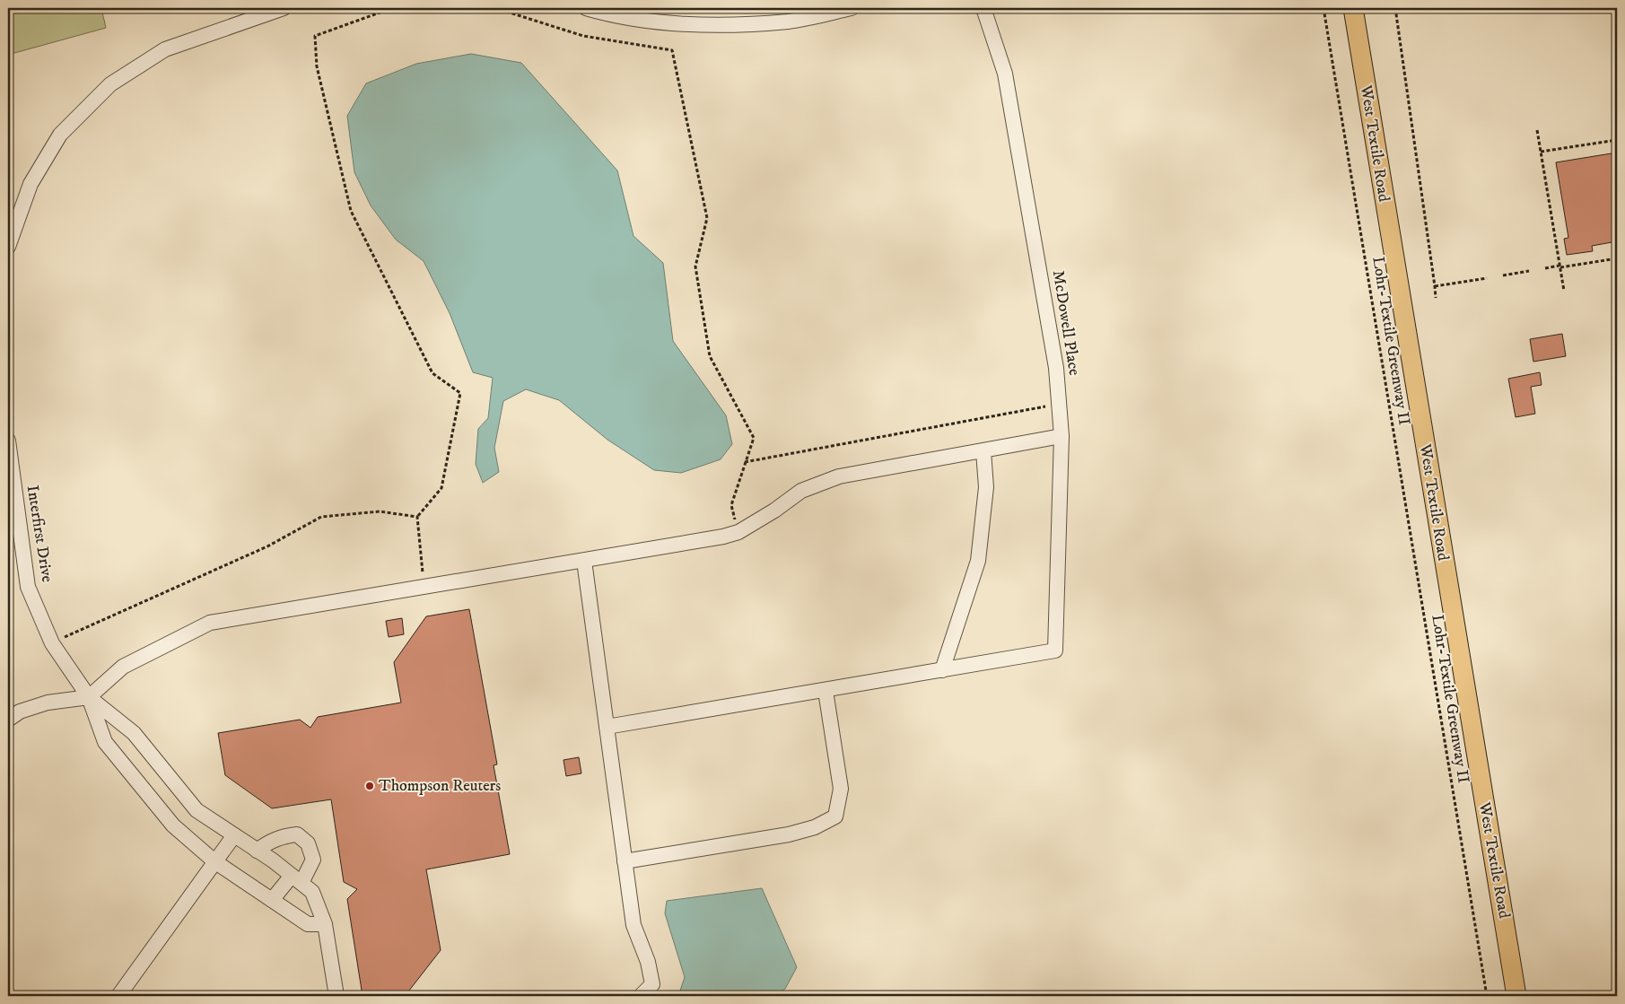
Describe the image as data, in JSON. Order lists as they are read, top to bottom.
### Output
{
  "streets": {
    "main road": ["West Textile Road"],
    "street": ["McDowell Place", "Interfirst Drive"],
    "path": ["Lohr-Textile Greenway II"]
  },
  "places": ["Thompson Reuters"]
}
